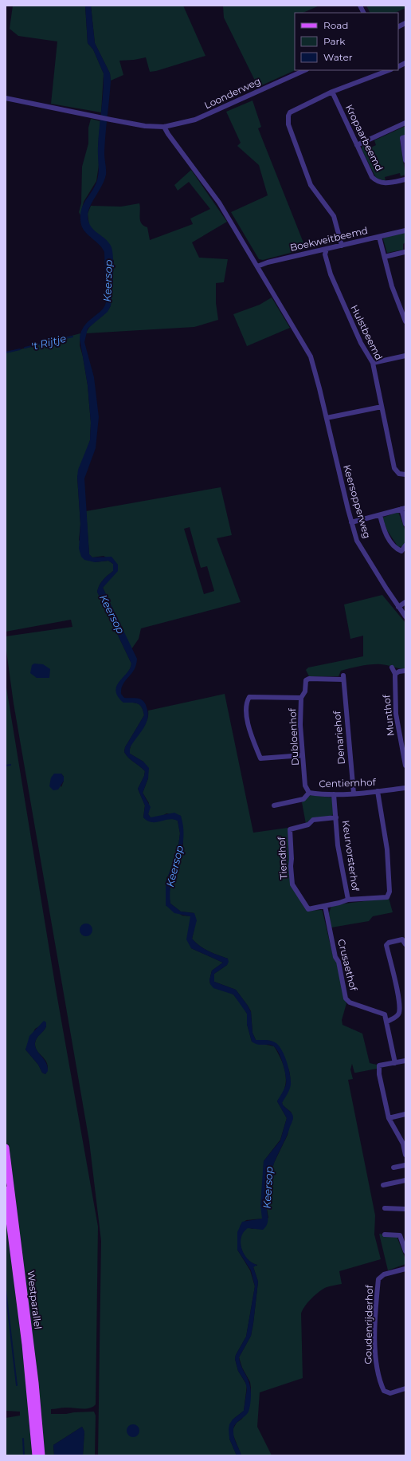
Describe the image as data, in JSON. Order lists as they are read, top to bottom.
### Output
{
  "streets": {
    "main road": ["Westparallel"],
    "street": [
      "Loonderweg",
      "Kropaarbeemd",
      "Boekweitbeemd",
      "Hulstbeemd",
      "Keersopperweg",
      "Munthof",
      "Dubloenhof",
      "Denariehof",
      "Centiemhof",
      "Keurvorsterhof",
      "Tiendhof",
      "Crusaethof",
      "Goudenrijderhof"
    ]
  },
  "crossings": [
    ["Boekweitbeemd", "Hulstbeemd"],
    ["Dubloenhof", "Denariehof"],
    ["Dubloenhof", "Centiemhof"],
    ["Denariehof", "Centiemhof"],
    ["Centiemhof", "Keurvorsterhof"],
    ["Centiemhof", "Tiendhof"],
    ["Keurvorsterhof", "Tiendhof"],
    ["Tiendhof", "Crusaethof"]
  ],
  "water": ["Keersop", "'t Rijtje"],
  "legend": ["Road", "Park", "Water"]
}
